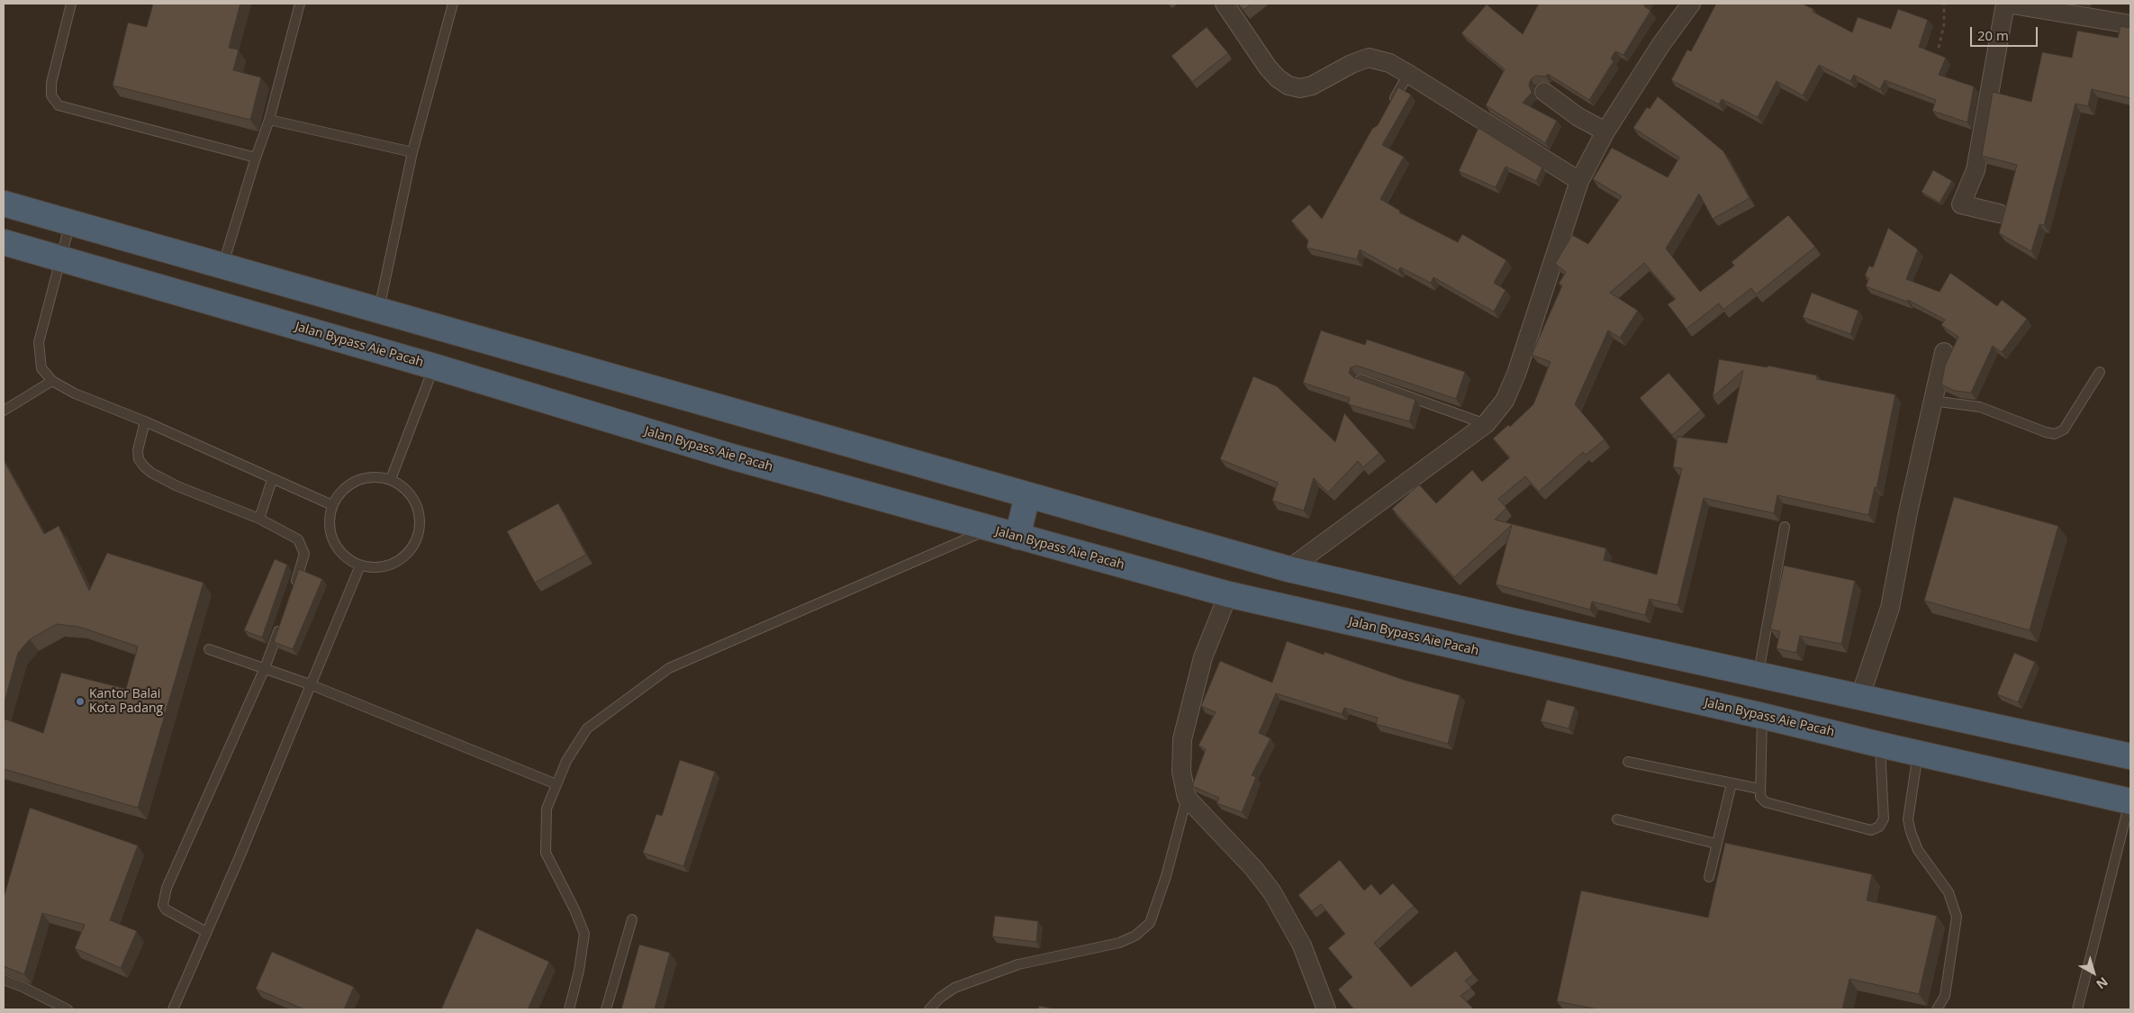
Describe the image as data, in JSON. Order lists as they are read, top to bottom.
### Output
{
  "streets": {
    "highway": ["Jalan Bypass Aie Pacah"]
  },
  "places": ["Kantor Balai Kota Padang"],
  "scale_bar": "20 m",
  "north": "bottom right"
}
